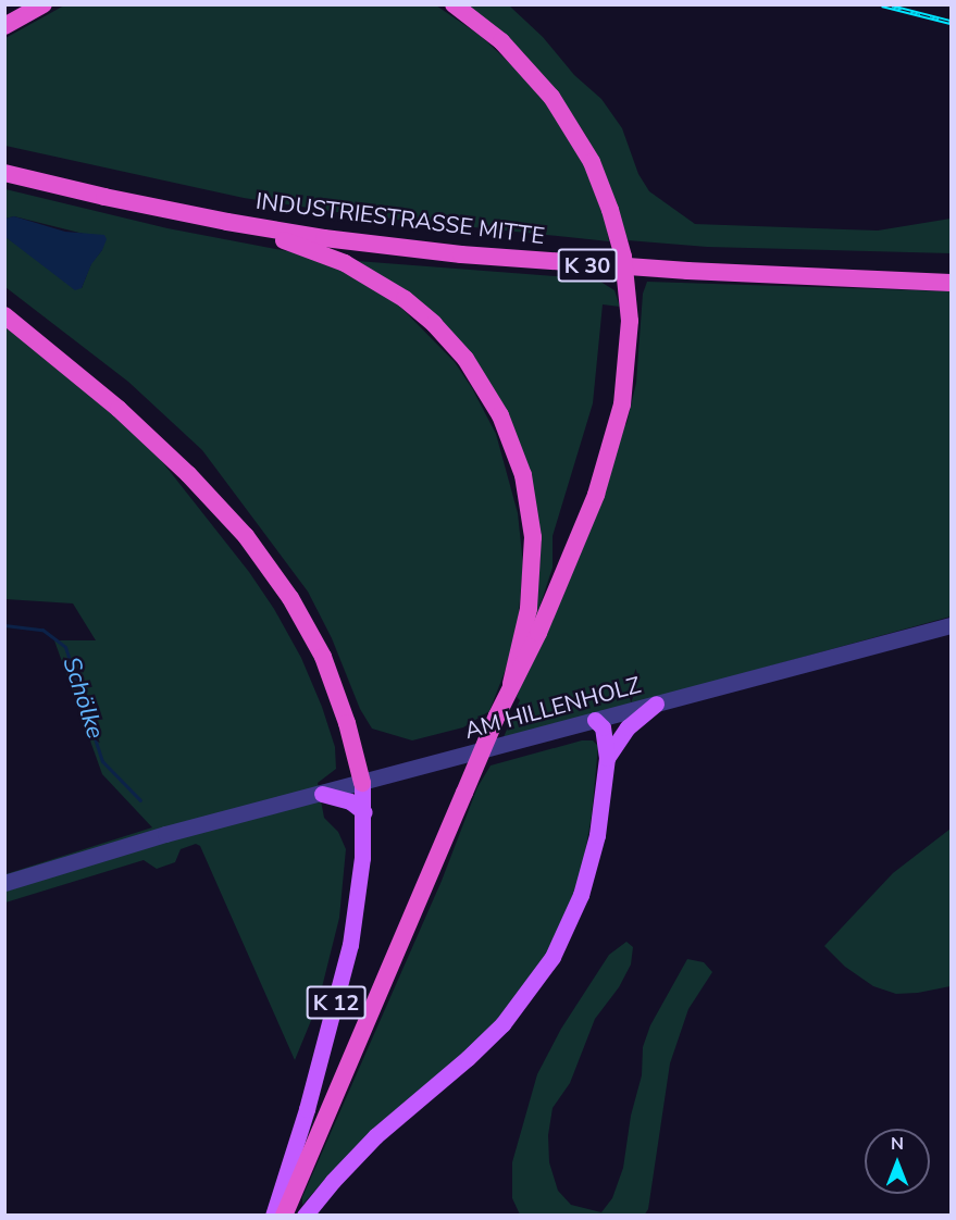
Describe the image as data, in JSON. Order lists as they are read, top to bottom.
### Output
{
  "streets": {
    "highway": ["INDUSTRIESTRASSE MITTE", "K 30"],
    "main road": ["K 12"],
    "street": ["AM HILLENHOLZ"]
  },
  "crossings": [
    ["AM HILLENHOLZ", "K 12"]
  ],
  "water": ["Schölke"],
  "north": "top"
}
